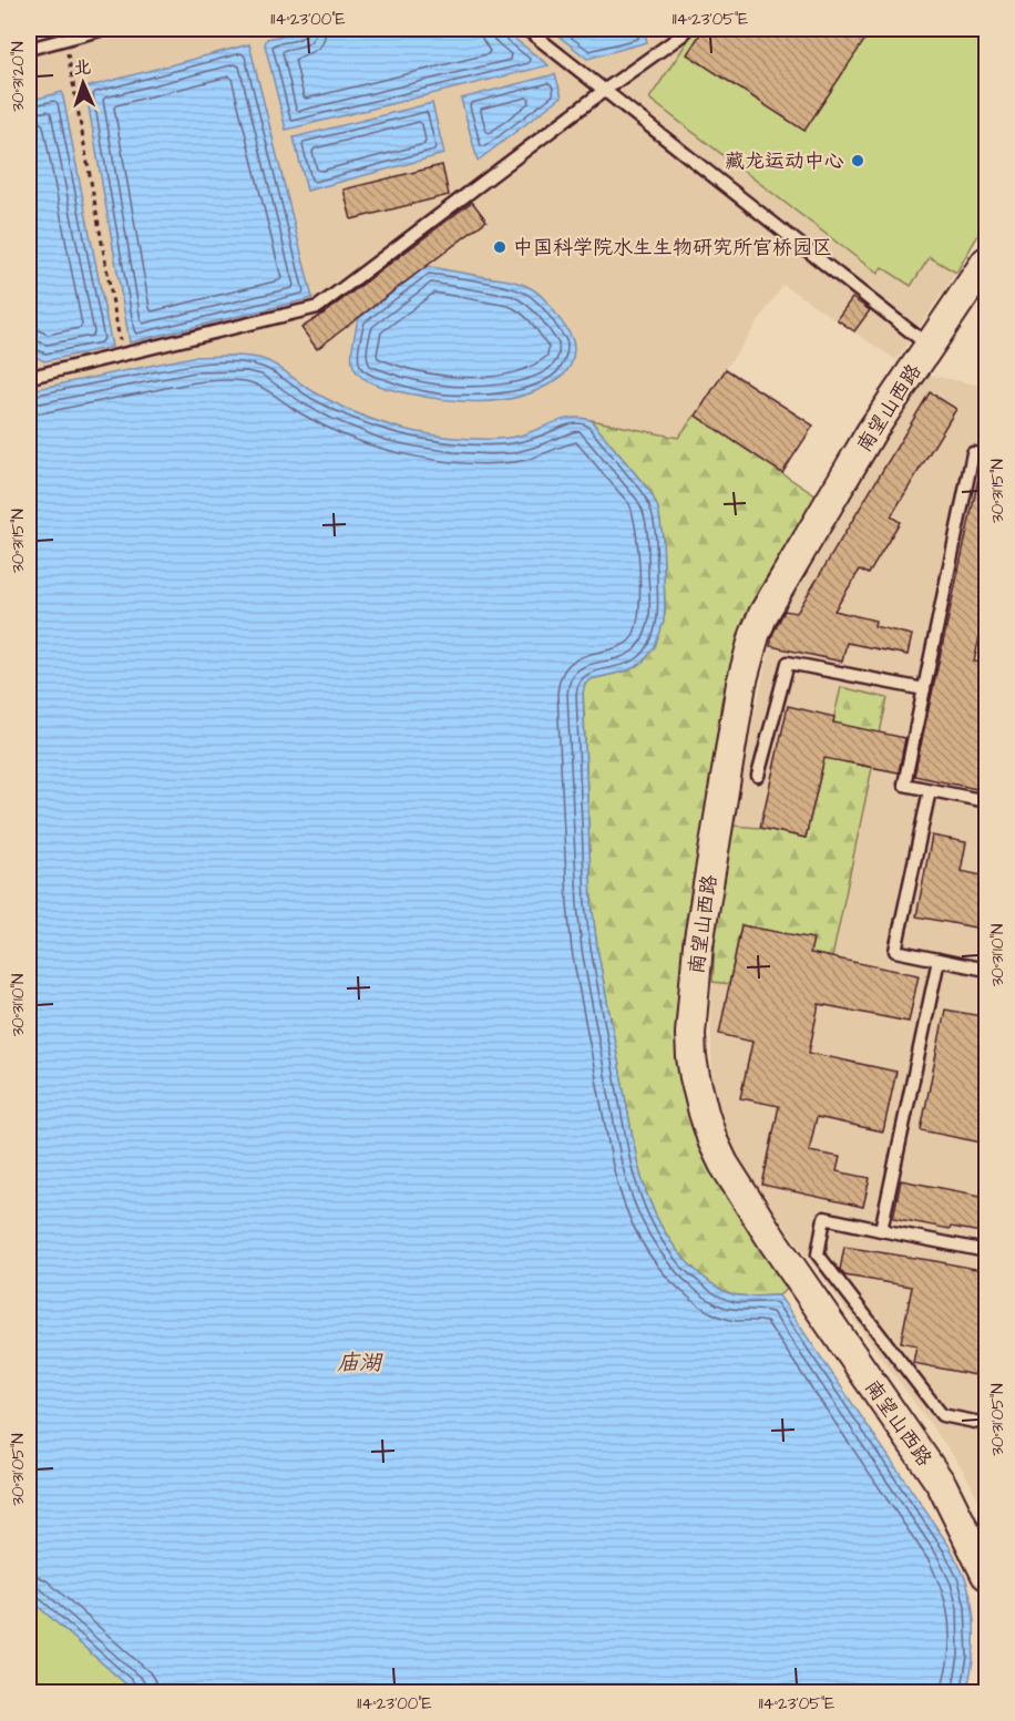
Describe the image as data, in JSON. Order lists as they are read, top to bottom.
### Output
{
  "streets": {
    "street": ["南望山西路"]
  },
  "water": ["庙湖"],
  "places": ["藏龙运动中心", "中国科学院水生生物研究所官桥园区"],
  "north": "top",
  "coordinates": [
    "114°23'00\"E",
    "114°23'05\"E",
    "30°31'20\"N",
    "30°31'15\"N",
    "30°31'10\"N",
    "30°31'05\"N"
  ]
}
